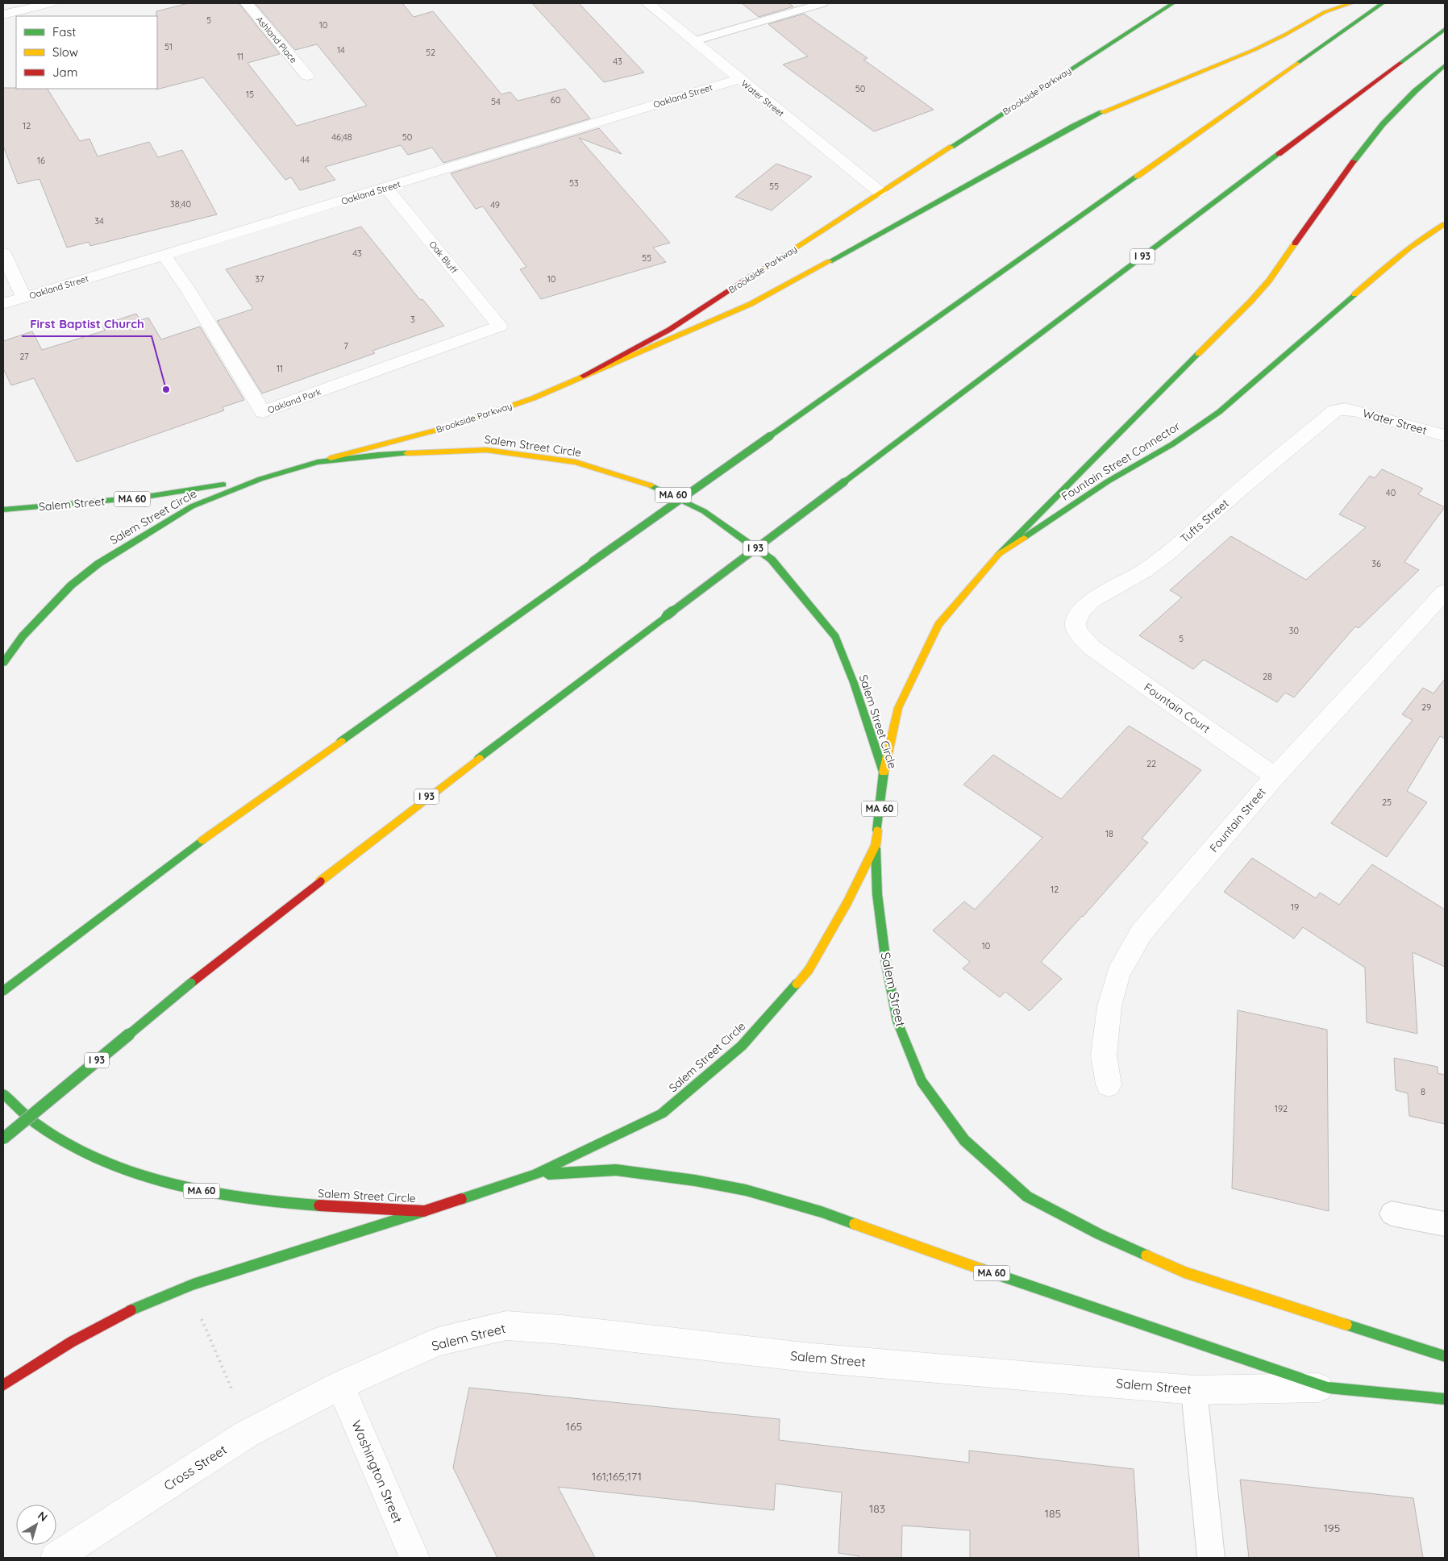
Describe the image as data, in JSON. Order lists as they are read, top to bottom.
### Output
{
  "streets": {
    "main road": [
      "Brookside Parkway",
      "I 93",
      "Salem Street Circle",
      "Fountain Street Connector",
      "MA 60",
      "Salem Street"
    ],
    "street": [
      "Ashland Place",
      "Oakland Street",
      "Water Street",
      "Oak Bluff",
      "Oakland Park",
      "Tufts Street",
      "Fountain Court",
      "Fountain Street",
      "Cross Street",
      "Washington Street"
    ]
  },
  "crossings": [
    ["Brookside Parkway", "Water Street"],
    ["Brookside Parkway", "Salem Street Circle"],
    ["Oakland Street", "Water Street"],
    ["Oakland Street", "Oak Bluff"],
    ["Oakland Street", "Oakland Park"],
    ["Water Street", "Tufts Street"],
    ["Oak Bluff", "Oakland Park"],
    ["Salem Street Circle", "Fountain Street Connector"],
    ["Salem Street Circle", "Salem Street"],
    ["Salem Street", "Cross Street"],
    ["Salem Street", "Washington Street"],
    ["Tufts Street", "Fountain Court"],
    ["Fountain Court", "Fountain Street"],
    ["Cross Street", "Washington Street"]
  ],
  "places": ["First Baptist Church"],
  "house_numbers": [
    "5",
    "10",
    "51",
    "14",
    "52",
    "11",
    "43",
    "50",
    "15",
    "60",
    "54",
    "12",
    "46;48",
    "50",
    "44",
    "16",
    "53",
    "55",
    "38;40",
    "49",
    "34",
    "43",
    "55",
    "37",
    "10",
    "3",
    "7",
    "27",
    "11",
    "40",
    "36",
    "30",
    "5",
    "28",
    "29",
    "22",
    "25",
    "18",
    "12",
    "19",
    "10",
    "8",
    "192",
    "165",
    "161;165;171",
    "183",
    "185",
    "195"
  ],
  "legend": ["Fast", "Slow", "Jam"],
  "north": "top right"
}
